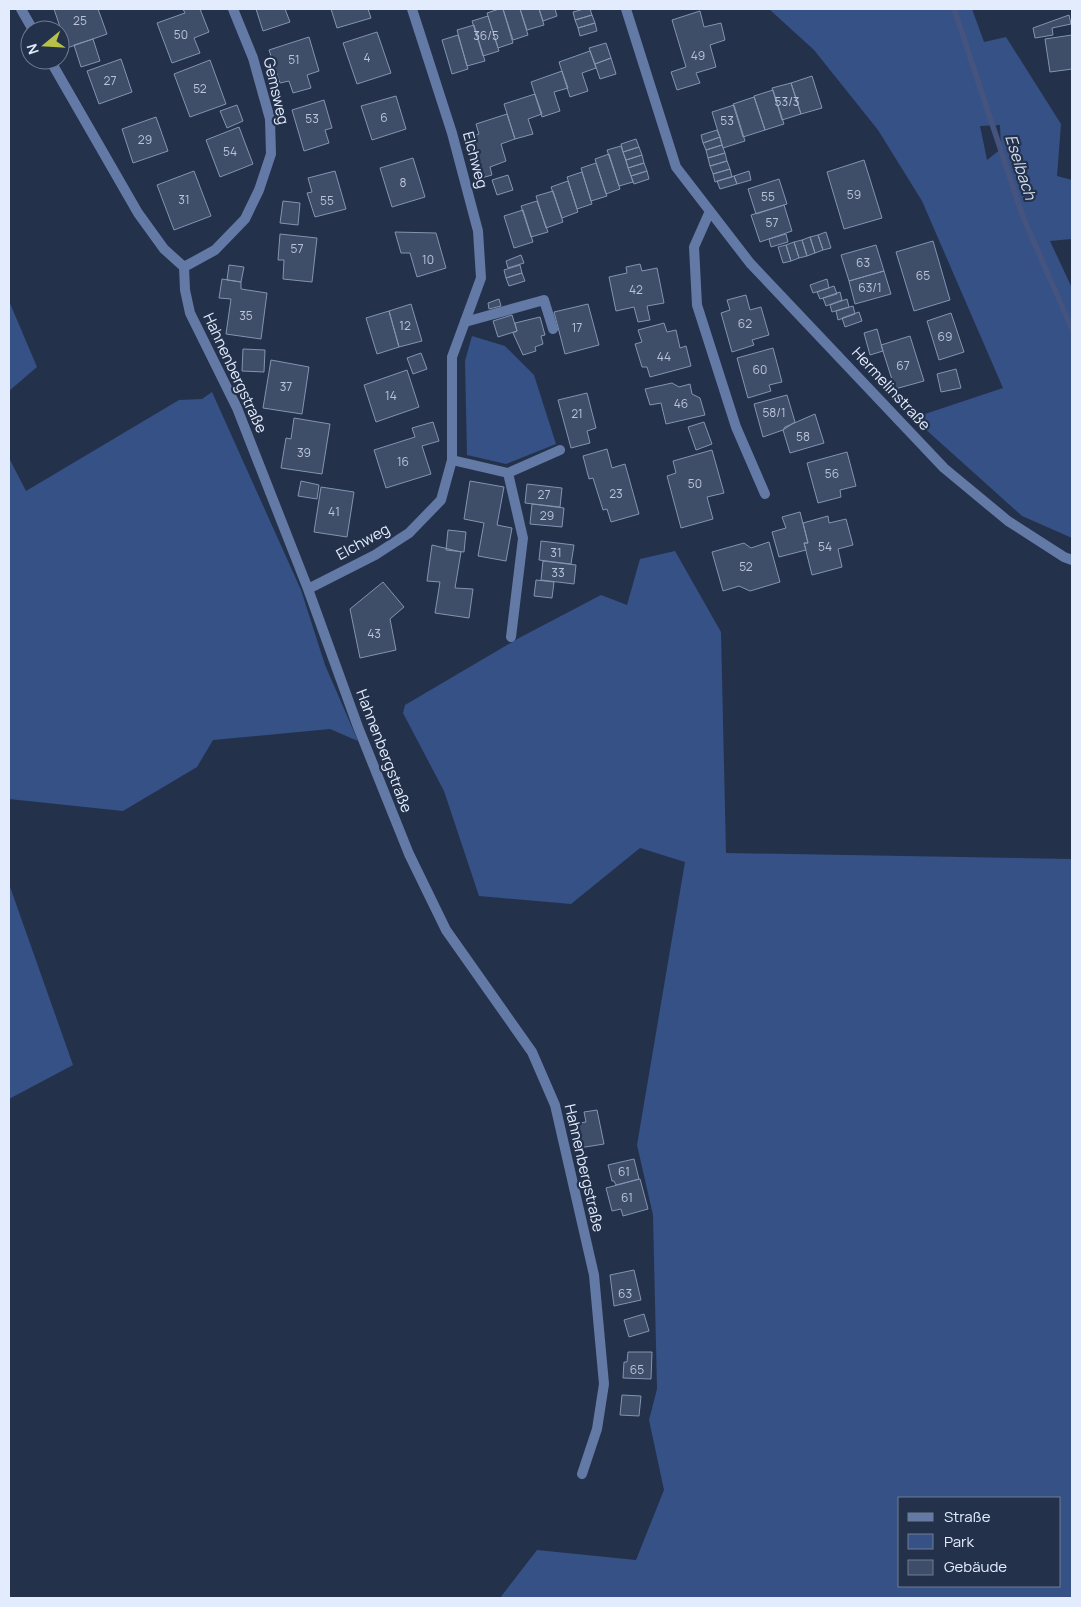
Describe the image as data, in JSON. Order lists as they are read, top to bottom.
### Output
{
  "streets": {
    "street": [
      "Gemsweg",
      "Elchweg",
      "Hahnenbergstraße",
      "Hermelinstraße"
    ]
  },
  "crossings": [
    ["Gemsweg", "Hahnenbergstraße"],
    ["Elchweg", "Hahnenbergstraße"]
  ],
  "water": ["Eselbach"],
  "house_numbers": [
    "25",
    "50",
    "36/5",
    "49",
    "4",
    "51",
    "27",
    "52",
    "53/3",
    "6",
    "53",
    "53",
    "29",
    "54",
    "8",
    "59",
    "55",
    "31",
    "55",
    "57",
    "57",
    "10",
    "63",
    "65",
    "63/1",
    "42",
    "35",
    "62",
    "12",
    "17",
    "69",
    "44",
    "67",
    "60",
    "37",
    "14",
    "46",
    "58/1",
    "21",
    "58",
    "39",
    "16",
    "56",
    "50",
    "23",
    "27",
    "41",
    "29",
    "54",
    "31",
    "52",
    "33",
    "43",
    "61",
    "61",
    "63",
    "65"
  ],
  "legend": ["Straße", "Park", "Gebäude"],
  "north": "left"
}
